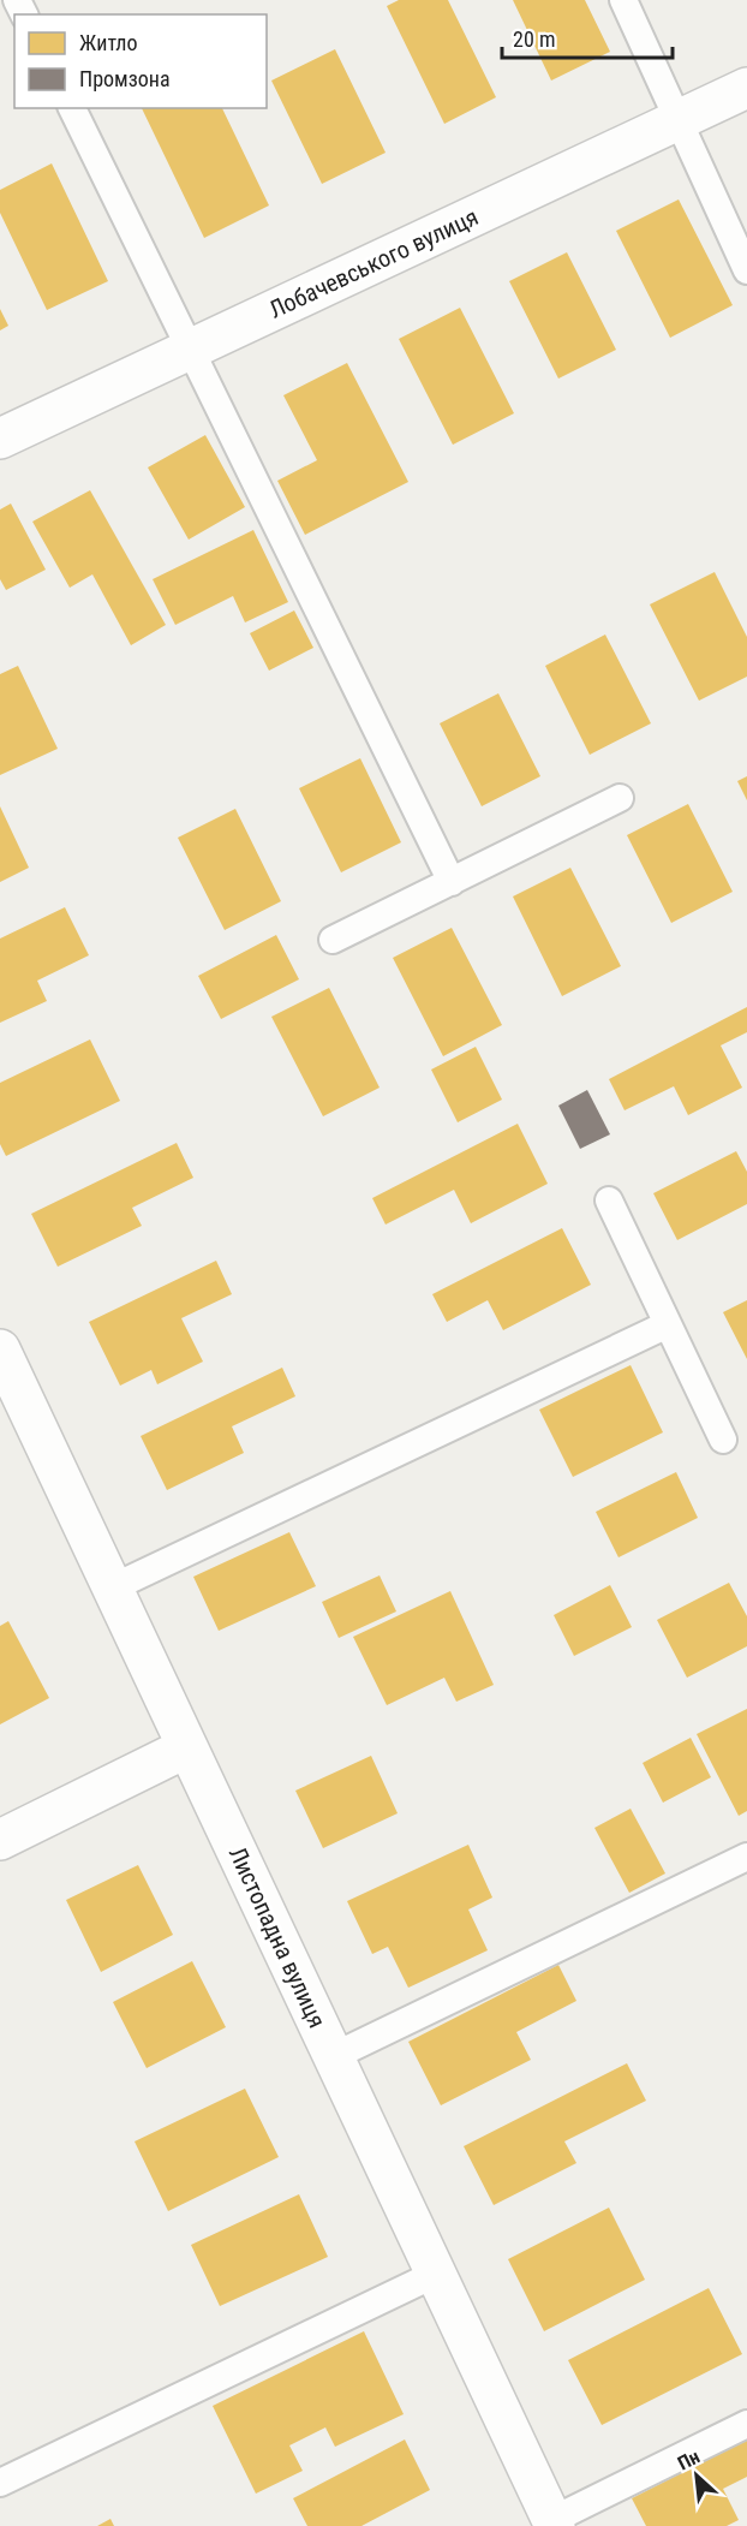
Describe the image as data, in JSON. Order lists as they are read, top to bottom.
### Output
{
  "streets": {
    "street": ["Лобачевського вулиця", "Листопадна вулиця"]
  },
  "legend": ["Житло", "Промзона"],
  "scale_bar": "20 m",
  "north": "top left"
}
